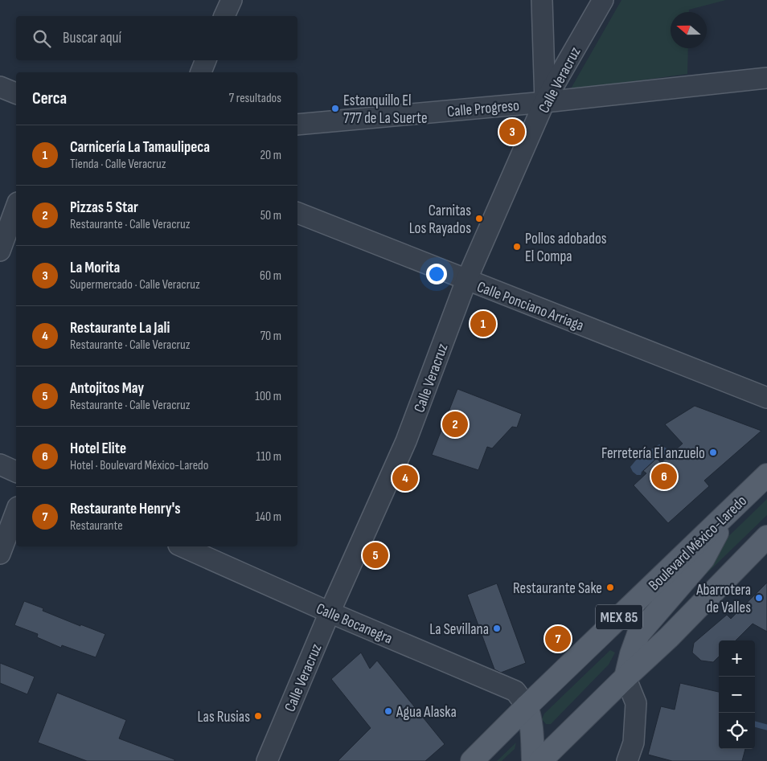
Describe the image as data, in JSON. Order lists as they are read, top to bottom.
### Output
{
  "streets": {
    "main road": ["Boulevard México-Laredo", "MEX 85"],
    "street": [
      "Calle Veracruz",
      "Calle Progreso",
      "Calle Ponciano Arriaga",
      "Calle Bocanegra"
    ]
  },
  "crossings": [
    ["Calle Veracruz", "Calle Progreso"],
    ["Calle Veracruz", "Calle Ponciano Arriaga"],
    ["Calle Veracruz", "Calle Bocanegra"],
    ["Boulevard México-Laredo", "Calle Bocanegra"]
  ],
  "places": [
    "Estanquillo El 777 de La Suerte",
    "Carnitas Los Rayados",
    "Pollos adobados El Compa",
    "Ferretería El anzuelo",
    "Restaurante Sake",
    "Abarrotera de Valles",
    "La Sevillana",
    "Agua Alaska",
    "Las Rusias"
  ],
  "north": "left",
  "page": {
    "search": "Buscar aquí",
    "heading": ["Cerca", "7 resultados"],
    "pins": [
      "3",
      "1",
      "2",
      "6",
      "4",
      "5",
      "7"
    ],
    "list": [
      {
        "mark": "1",
        "name": "Carnicería La Tamaulipeca",
        "note": "Tienda · Calle Veracruz",
        "value": "20 m"
      },
      {
        "mark": "2",
        "name": "Pizzas 5 Star",
        "note": "Restaurante · Calle Veracruz",
        "value": "50 m"
      },
      {
        "mark": "3",
        "name": "La Morita",
        "note": "Supermercado · Calle Veracruz",
        "value": "60 m"
      },
      {
        "mark": "4",
        "name": "Restaurante La Jali",
        "note": "Restaurante · Calle Veracruz",
        "value": "70 m"
      },
      {
        "mark": "5",
        "name": "Antojitos May",
        "note": "Restaurante · Calle Veracruz",
        "value": "100 m"
      },
      {
        "mark": "6",
        "name": "Hotel Elite",
        "note": "Hotel · Boulevard México-Laredo",
        "value": "110 m"
      },
      {
        "mark": "7",
        "name": "Restaurante Henry's",
        "note": "Restaurante",
        "value": "140 m"
      }
    ],
    "map_buttons": ["+", "−"]
  }
}
